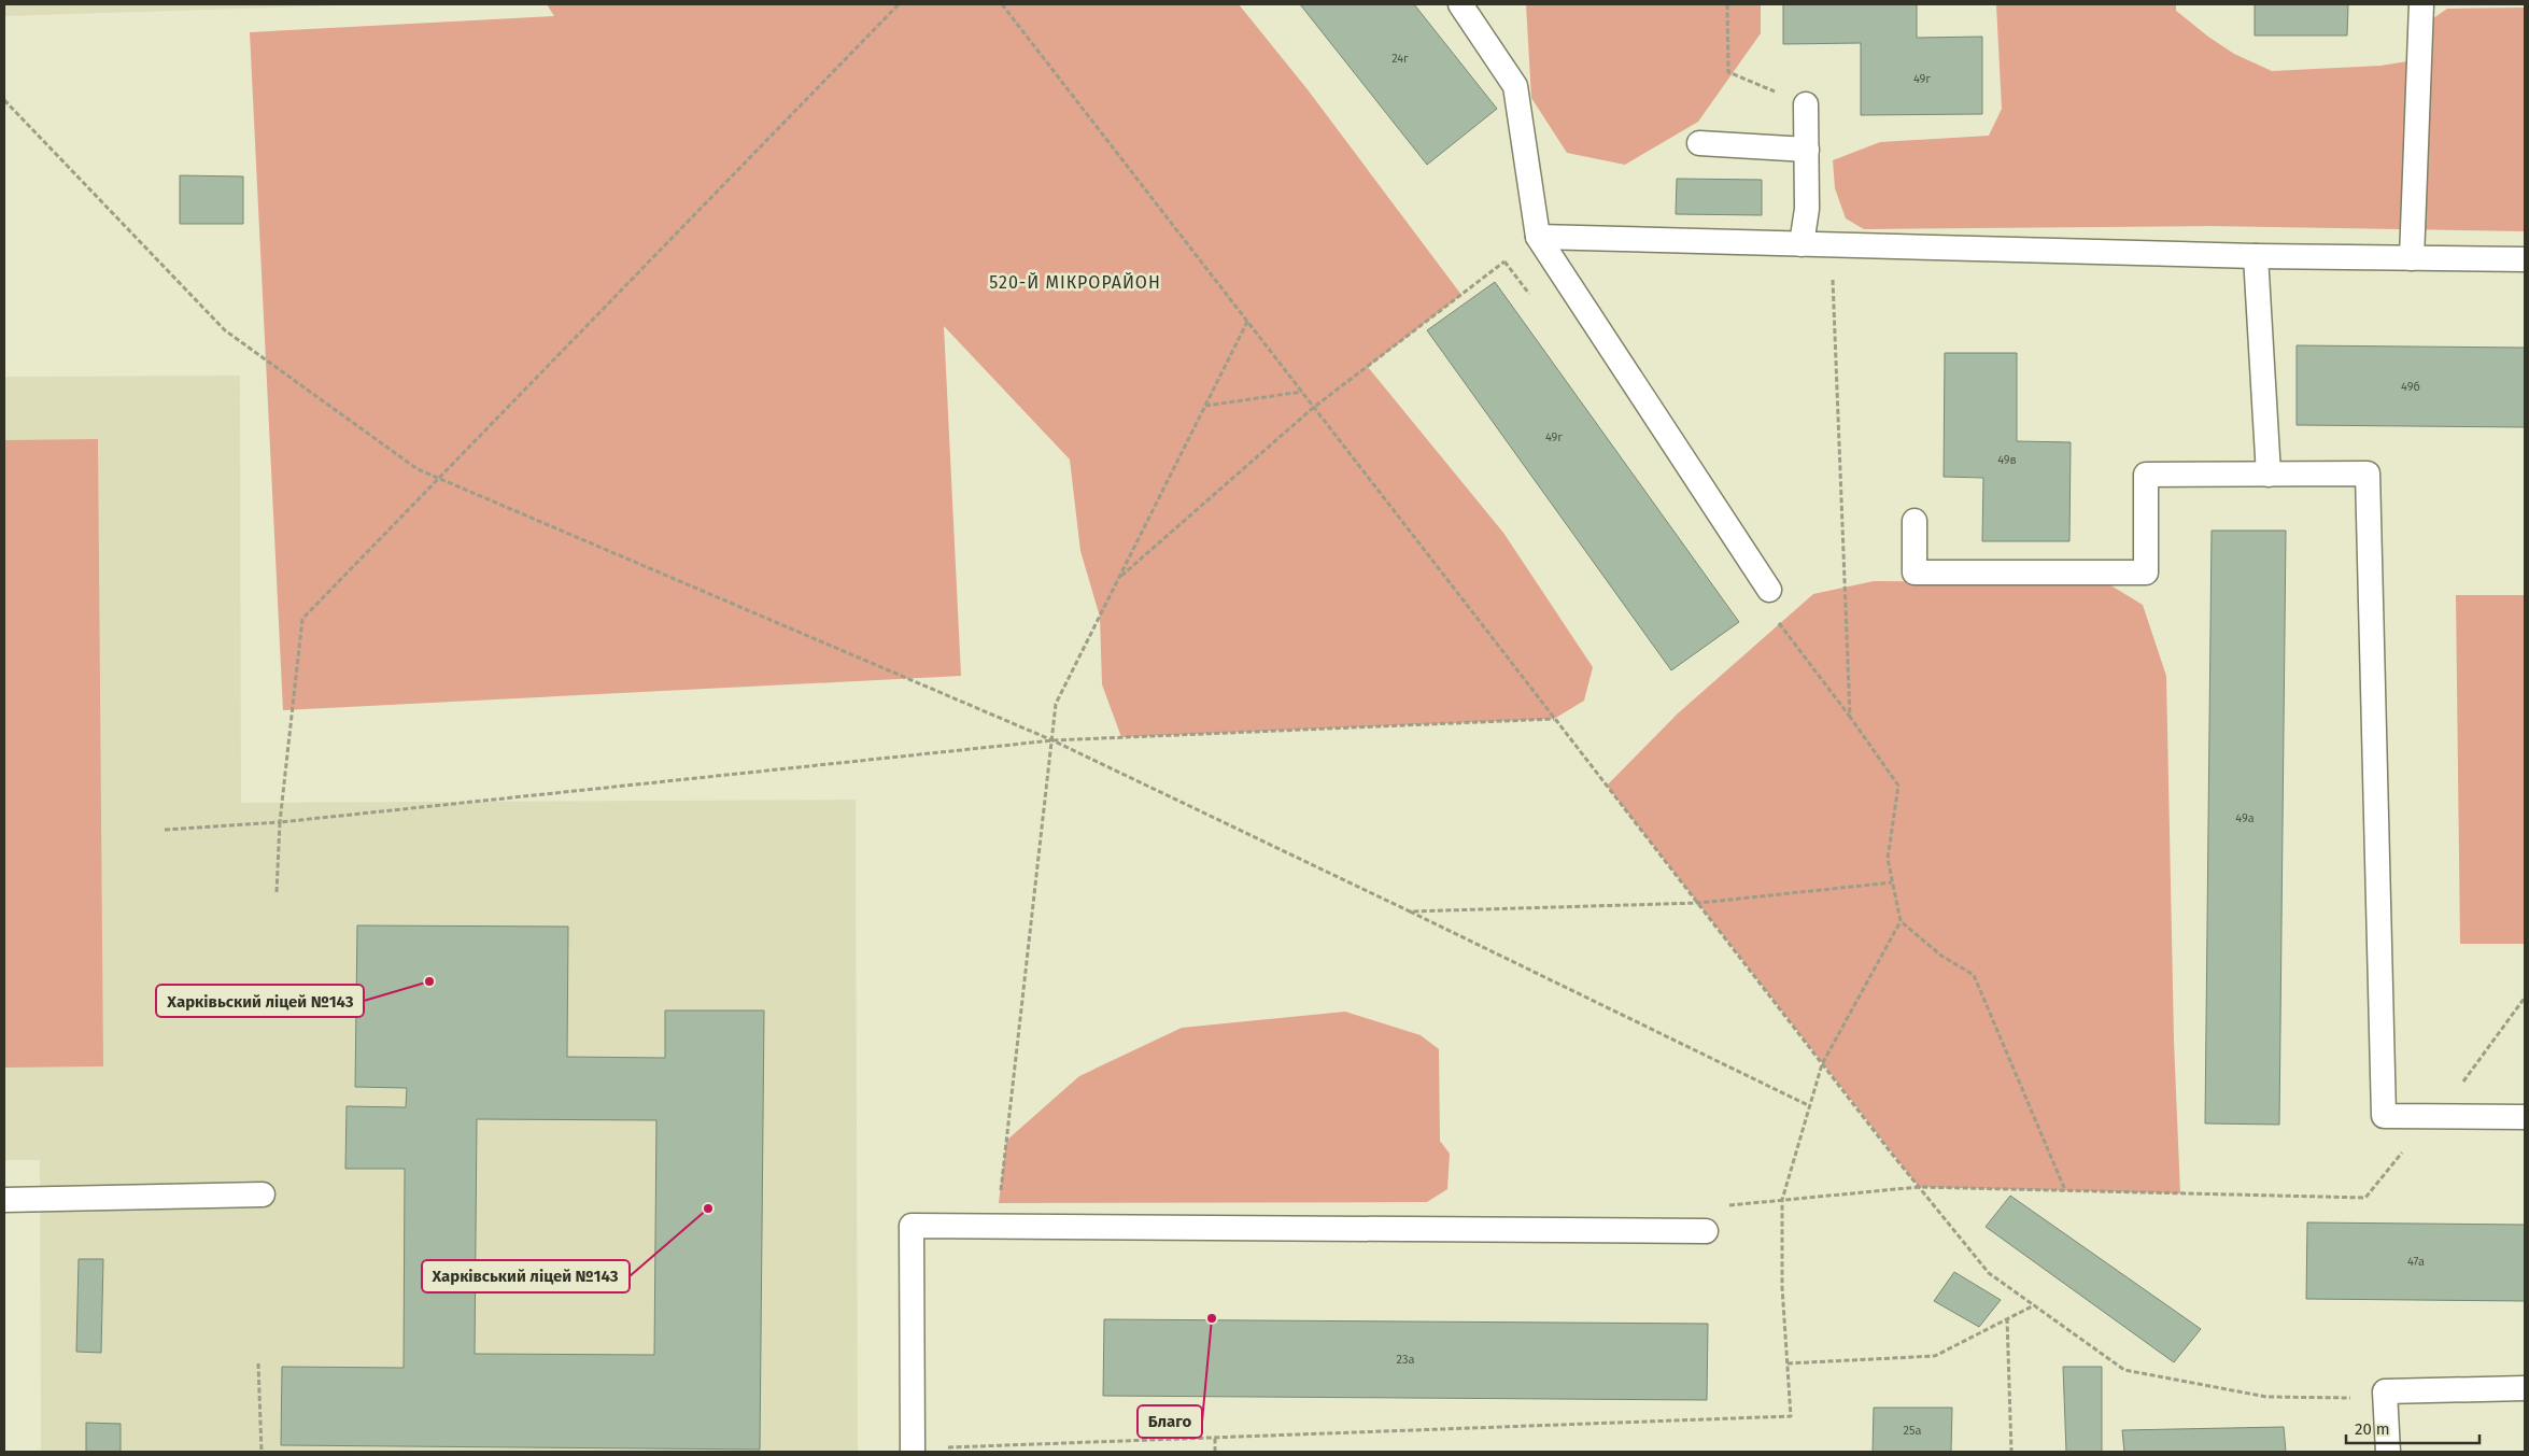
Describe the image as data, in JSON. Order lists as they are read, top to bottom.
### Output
{
  "districts": ["520-Й МІКРОРАЙОН"],
  "places": ["Харківьский ліцей №143", "Харківський ліцей №143", "Благо"],
  "house_numbers": [
    "24г",
    "49г",
    "49б",
    "49г",
    "49в",
    "49а",
    "47а",
    "23а",
    "25а"
  ],
  "scale_bar": "20 m"
}
